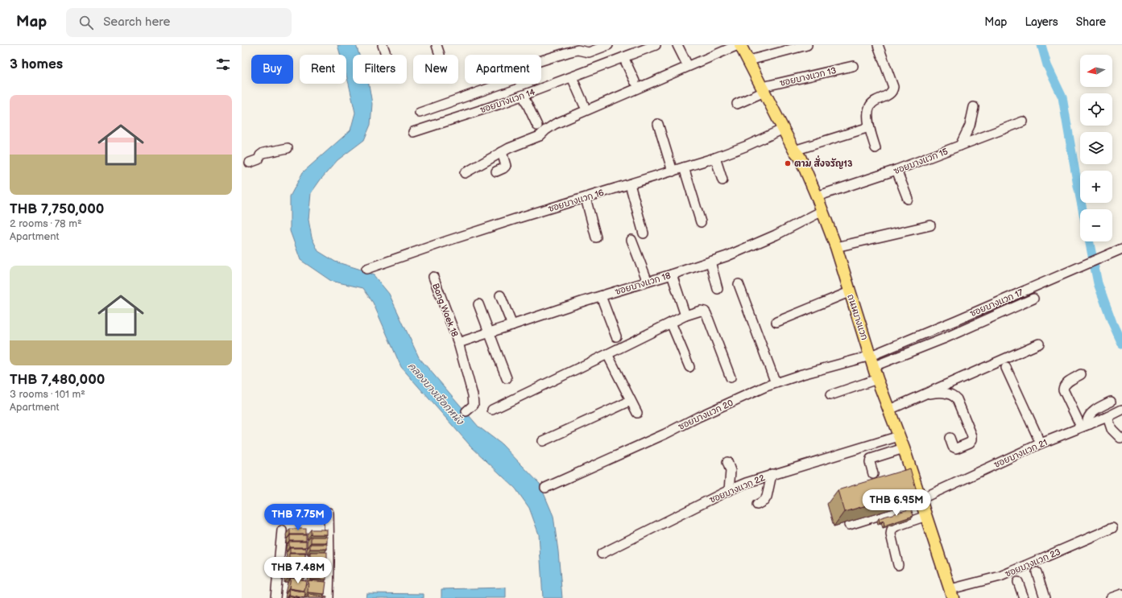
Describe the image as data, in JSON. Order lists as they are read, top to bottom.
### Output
{
  "streets": {
    "main road": ["ถนนบางแวก"],
    "street": [
      "ซอยบางแวก 13",
      "ซอยบางแวก 14",
      "ซอยบางแวก 15",
      "ซอยบางแวก 16",
      "ซอยบางแวก 18",
      "ซอยบางแวก 17",
      "Bang Waek 18",
      "ซอยบางแวก 20",
      "ซอยบางแวก 21",
      "ซอยบางแวก 22",
      "ซอยบางแวก 23"
    ]
  },
  "crossings": [
    ["ซอยบางแวก 13", "ถนนบางแวก"],
    ["ซอยบางแวก 15", "ถนนบางแวก"],
    ["ซอยบางแวก 16", "ถนนบางแวก"],
    ["ซอยบางแวก 18", "Bang Waek 18"],
    ["ซอยบางแวก 18", "ถนนบางแวก"],
    ["ซอยบางแวก 17", "ถนนบางแวก"],
    ["ซอยบางแวก 17", "ซอยบางแวก 20"],
    ["ถนนบางแวก", "ซอยบางแวก 20"],
    ["ถนนบางแวก", "ซอยบางแวก 21"],
    ["ถนนบางแวก", "ซอยบางแวก 22"],
    ["ถนนบางแวก", "ซอยบางแวก 23"]
  ],
  "water": ["คลองบางเชือกหนัง"],
  "places": ["ตาม สั่งจรัญ13"],
  "north": "left",
  "page": {
    "header": "Map",
    "search": "Search here",
    "nav": ["Map", "Layers", "Share"],
    "heading": "3 homes",
    "map_buttons": ["+", "−"],
    "chip": [
      "Buy",
      "Rent",
      "Filters",
      "New",
      "Apartment"
    ],
    "list": [
      {
        "name": "THB 7,750,000",
        "note": "2 rooms · 78 m² · Apartment"
      },
      {
        "name": "THB 7,480,000",
        "note": "3 rooms · 101 m² · Apartment"
      }
    ],
    "price": ["THB 6.95M", "THB 7.75M", "THB 7.48M"]
  }
}
